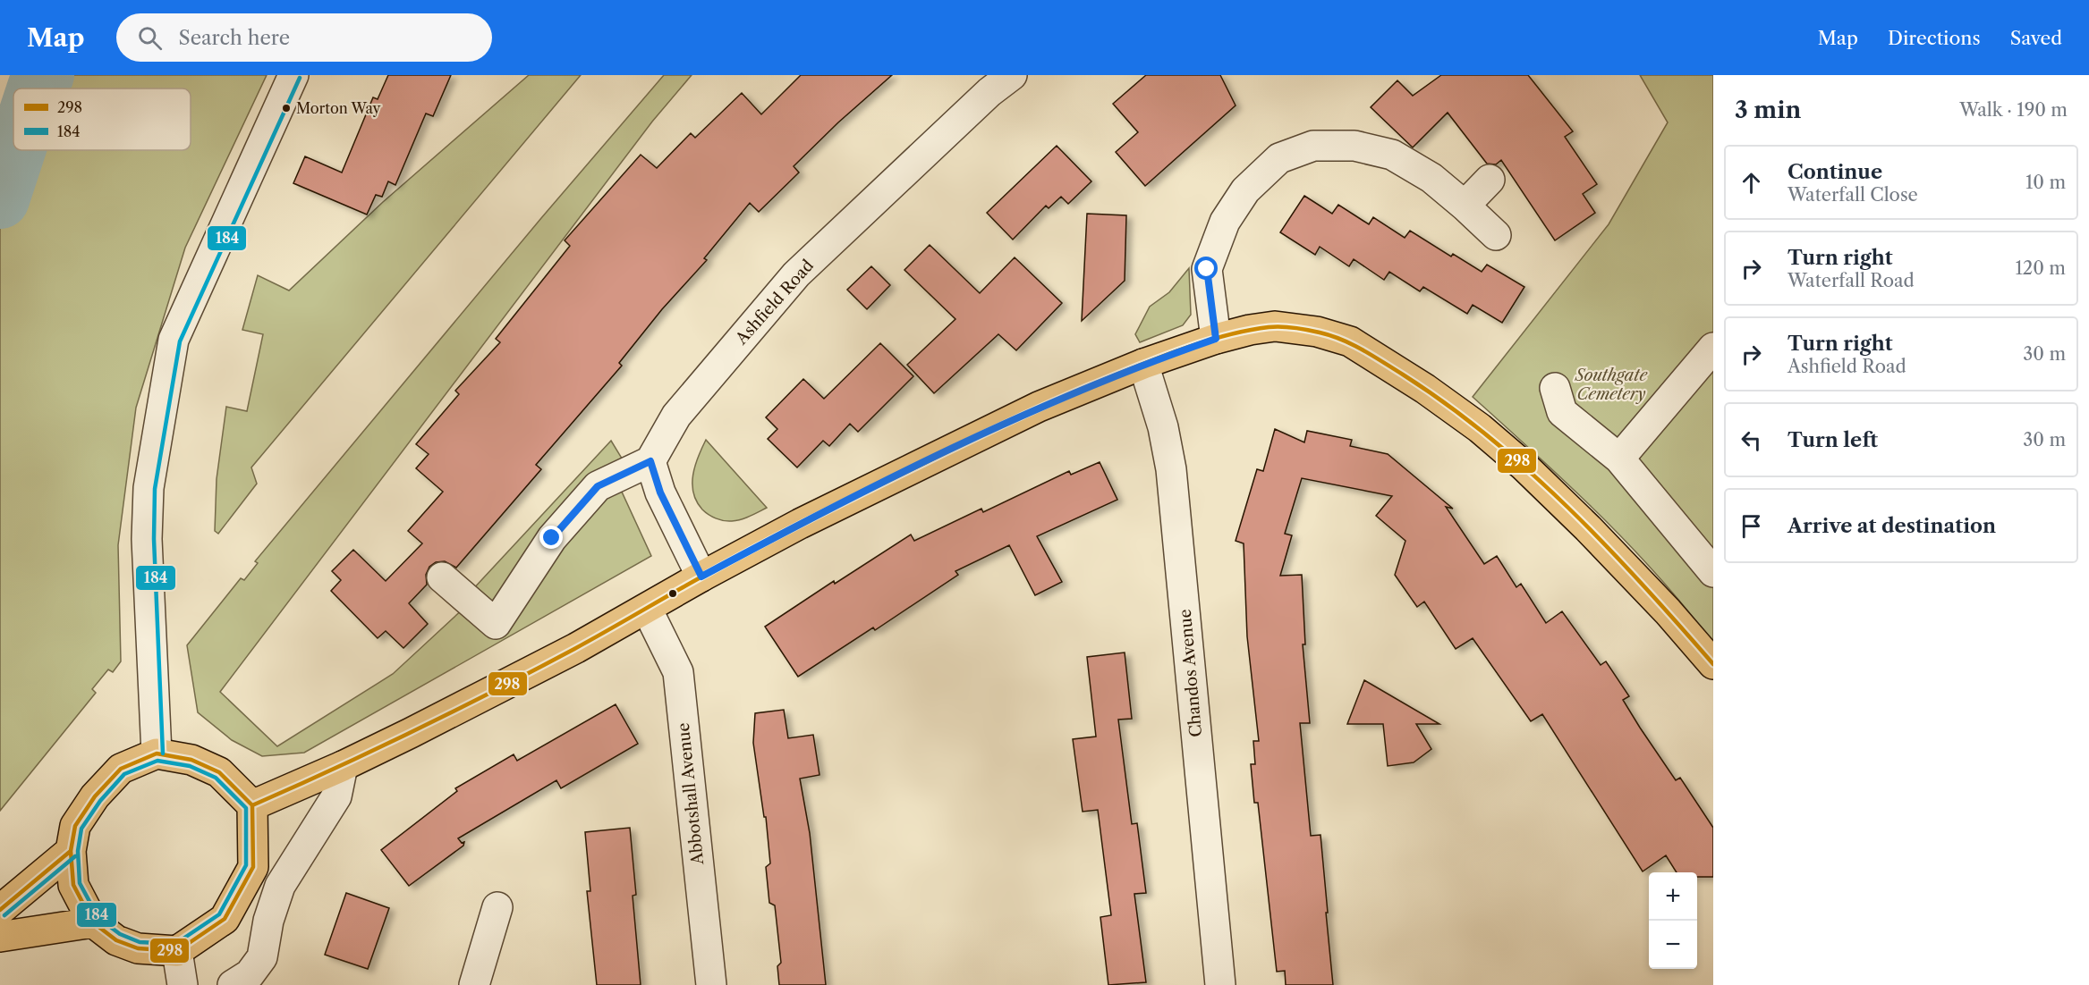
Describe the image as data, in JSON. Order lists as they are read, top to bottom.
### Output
{
  "streets": {
    "street": ["Ashfield Road", "Chandos Avenue", "Abbotshall Avenue"]
  },
  "parks": ["Southgate Cemetery"],
  "places": ["Morton Way"],
  "lines": ["transit line 184", "transit line 298"],
  "legend": ["298", "184"],
  "page": {
    "header": "Map",
    "search": "Search here",
    "nav": ["Map", "Directions", "Saved"],
    "heading": ["3 min", "Walk · 190 m"],
    "list": [
      ["Continue", "Waterfall Close", "10 m"],
      ["Turn right", "Waterfall Road", "120 m"],
      ["Turn right", "Ashfield Road", "30 m"],
      ["Turn left", "30 m"],
      "Arrive at destination"
    ],
    "map_buttons": ["+", "−"]
  }
}
